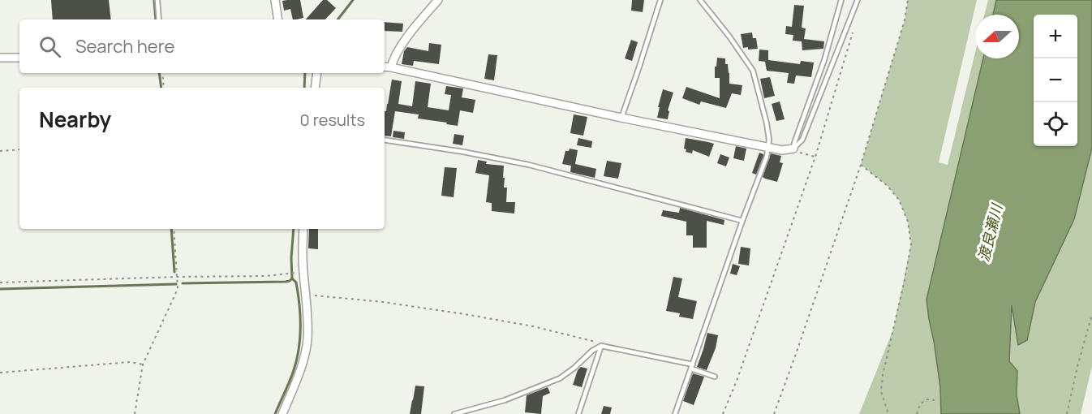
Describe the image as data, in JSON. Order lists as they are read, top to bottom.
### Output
{
  "water": ["渡良瀬川"],
  "north": "left",
  "page": {
    "map_buttons": ["+", "−"],
    "search": "Search here",
    "heading": ["Nearby", "0 results"]
  }
}
